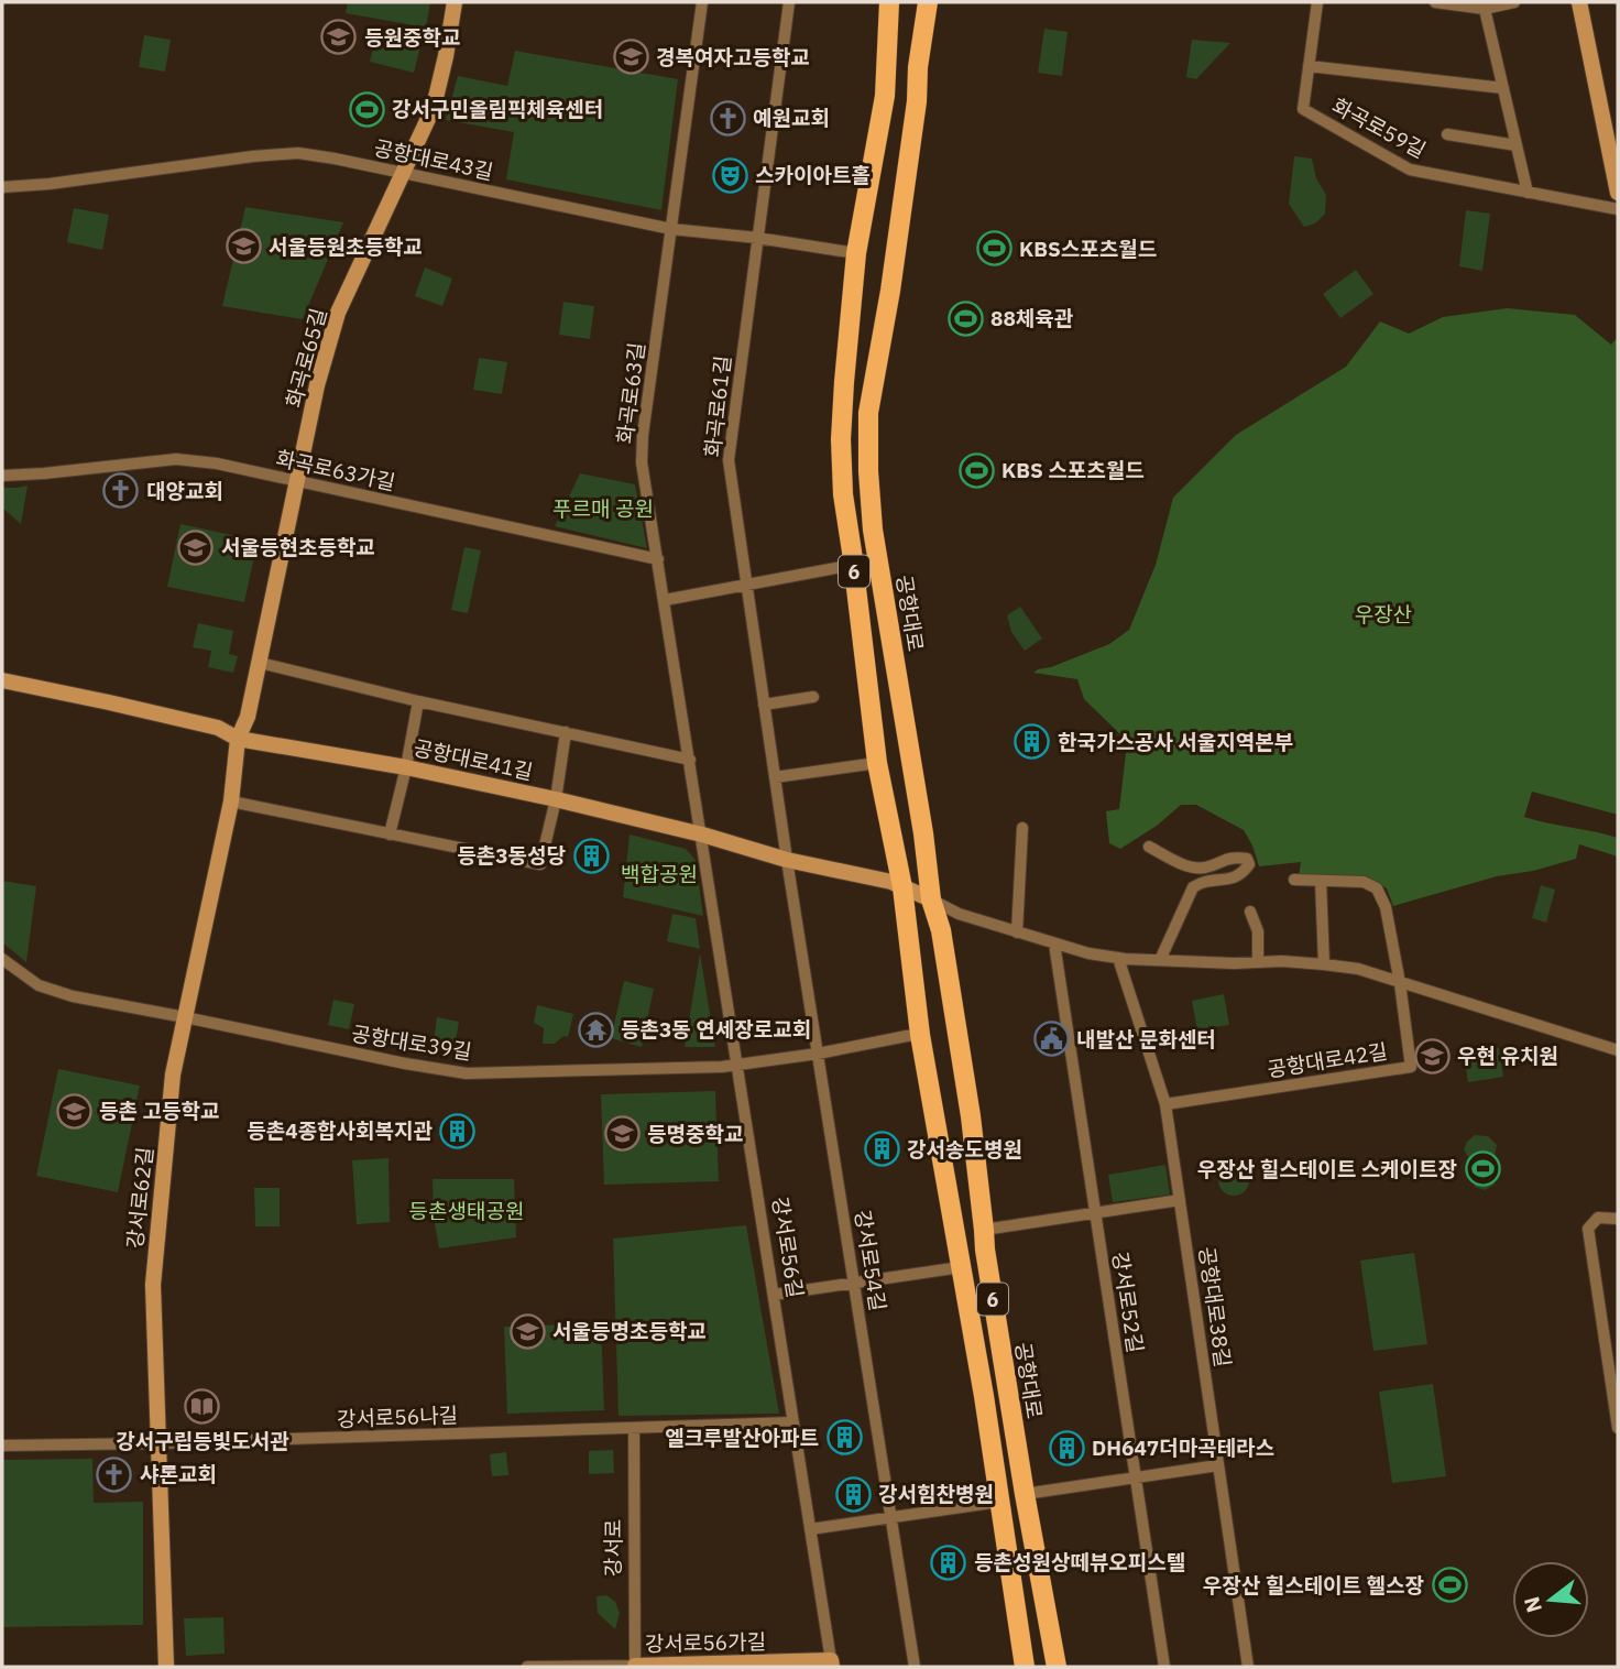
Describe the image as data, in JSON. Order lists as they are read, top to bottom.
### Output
{
  "streets": {
    "main road": ["6", "공항대로"],
    "street": [
      "화곡로59길",
      "공항대로43길",
      "화곡로65길",
      "화곡로63길",
      "화곡로61길",
      "화곡로63가길",
      "공항대로41길",
      "공항대로39길",
      "공항대로42길",
      "강서로62길",
      "강서로56길",
      "강서로54길",
      "강서로52길",
      "공항대로38길",
      "강서로56나길",
      "강서로",
      "강서로56가길"
    ]
  },
  "crossings": [
    ["공항대로43길", "화곡로65길"],
    ["공항대로43길", "화곡로63길"],
    ["공항대로43길", "화곡로61길"],
    ["공항대로43길", "6"],
    ["화곡로65길", "화곡로63가길"],
    ["화곡로65길", "공항대로41길"],
    ["화곡로65길", "강서로62길"],
    ["화곡로63길", "화곡로63가길"],
    ["화곡로63길", "공항대로41길"],
    ["화곡로63길", "강서로56길"],
    ["화곡로61길", "공항대로41길"],
    ["화곡로61길", "강서로54길"],
    ["6", "공항대로41길"],
    ["6", "공항대로39길"],
    ["공항대로", "공항대로41길"],
    ["공항대로41길", "강서로62길"],
    ["공항대로41길", "강서로56길"],
    ["공항대로41길", "강서로54길"],
    ["공항대로39길", "강서로62길"],
    ["공항대로39길", "강서로56길"],
    ["공항대로39길", "강서로54길"],
    ["공항대로42길", "공항대로38길"],
    ["강서로62길", "강서로56나길"],
    ["강서로56길", "강서로56나길"],
    ["강서로56길", "강서로56가길"],
    ["강서로56나길", "강서로"],
    ["강서로", "강서로56가길"]
  ],
  "parks": [
    "푸르매 공원",
    "우장산",
    "백합공원",
    "등촌생태공원"
  ],
  "places": {
    "school or university": [
      "등원중학교",
      "경복여자고등학교",
      "서울등원초등학교",
      "서울등현초등학교",
      "우현 유치원",
      "등촌 고등학교",
      "등명중학교",
      "서울등명초등학교"
    ],
    "sports": [
      "강서구민올림픽체육센터",
      "KBS스포츠월드",
      "88체육관",
      "KBS 스포츠월드",
      "우장산 힐스테이트 스케이트장",
      "우장산 힐스테이트 헬스장"
    ],
    "church": ["예원교회", "대양교회", "샤론교회"],
    "theatre": ["스카이아트홀"],
    "building": [
      "한국가스공사 서울지역본부",
      "등촌3동성당",
      "등촌4종합사회복지관",
      "강서송도병원",
      "엘크루발산아파트",
      "DH647더마곡테라스",
      "강서힘찬병원",
      "등촌성원상떼뷰오피스텔"
    ],
    "temple": ["등촌3동 연세장로교회"],
    "public building": ["내발산 문화센터"],
    "library": ["강서구립등빛도서관"]
  },
  "north": "left"
}
